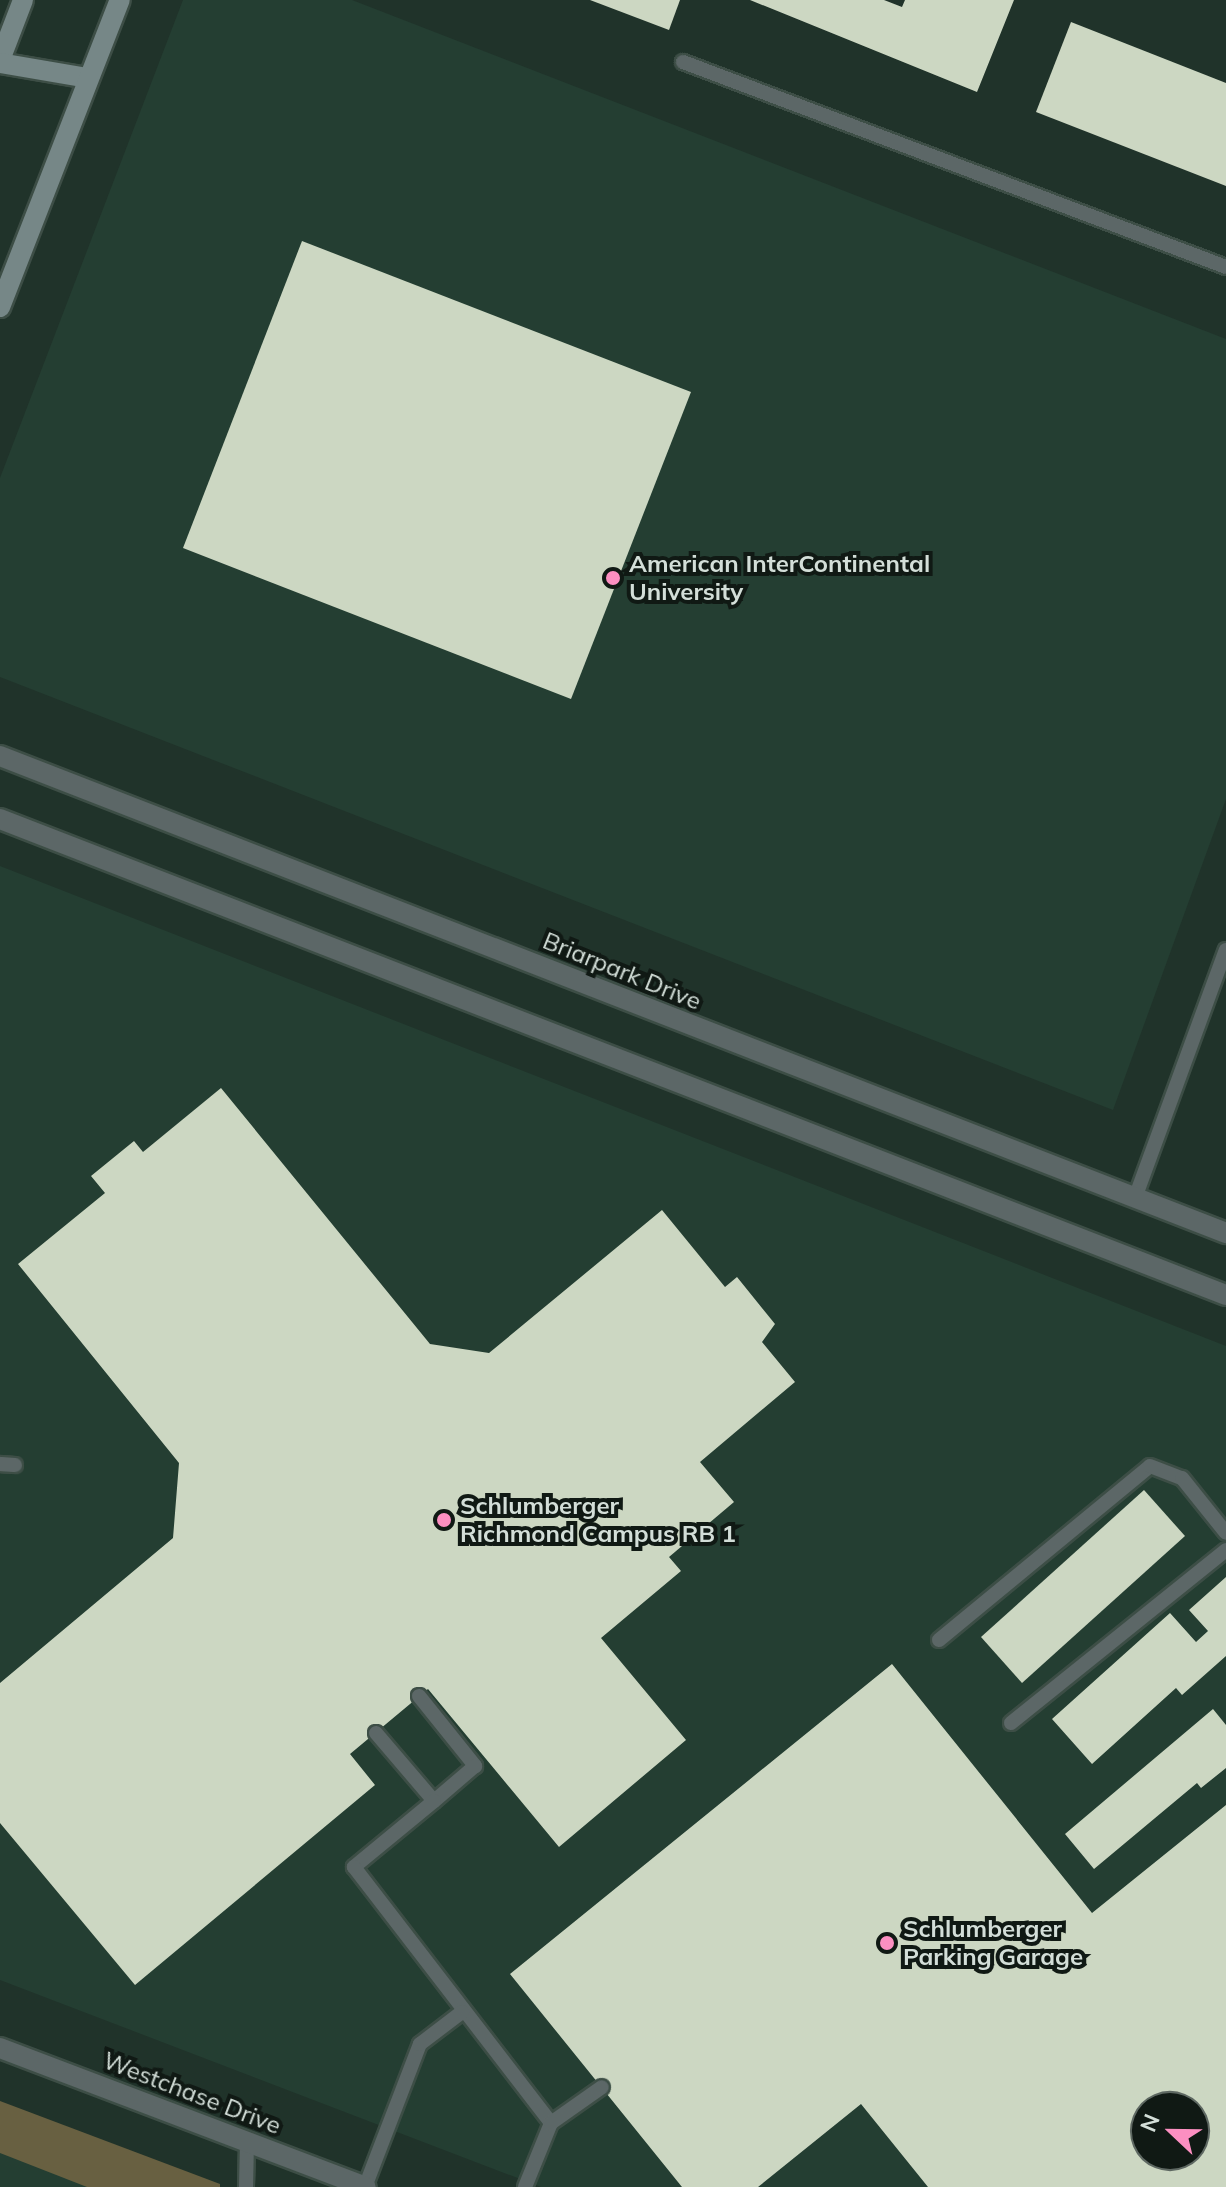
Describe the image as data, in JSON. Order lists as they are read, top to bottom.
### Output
{
  "streets": {
    "street": ["Briarpark Drive", "Westchase Drive"]
  },
  "places": ["American InterContinental University", "Schlumberger Richmond Campus RB 1", "Schlumberger Parking Garage"],
  "north": "left"
}
